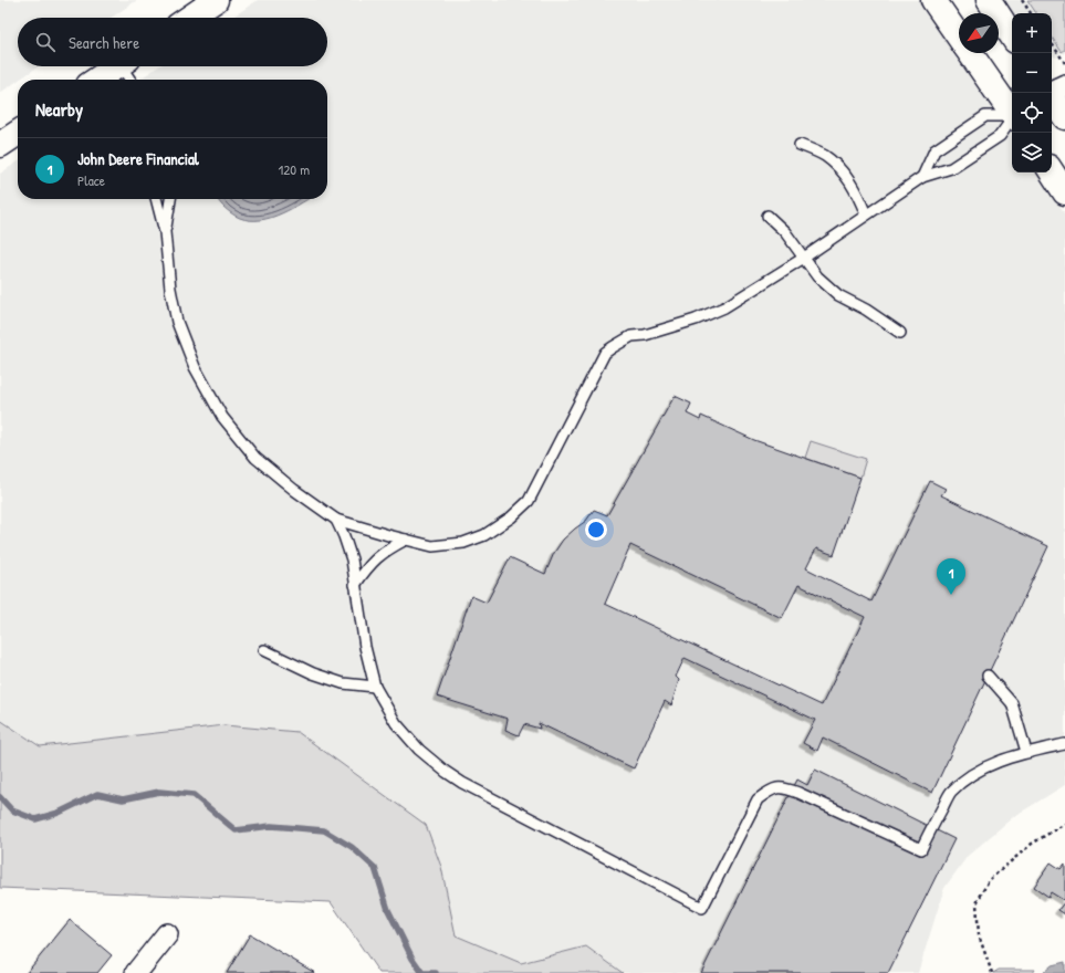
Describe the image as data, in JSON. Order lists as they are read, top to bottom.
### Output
{
  "north": "bottom left",
  "page": {
    "map_buttons": ["+", "−"],
    "search": "Search here",
    "heading": "Nearby",
    "list": [
      {
        "mark": "1",
        "name": "John Deere Financial",
        "note": "Place",
        "value": "120 m"
      }
    ],
    "pins": "1"
  }
}
